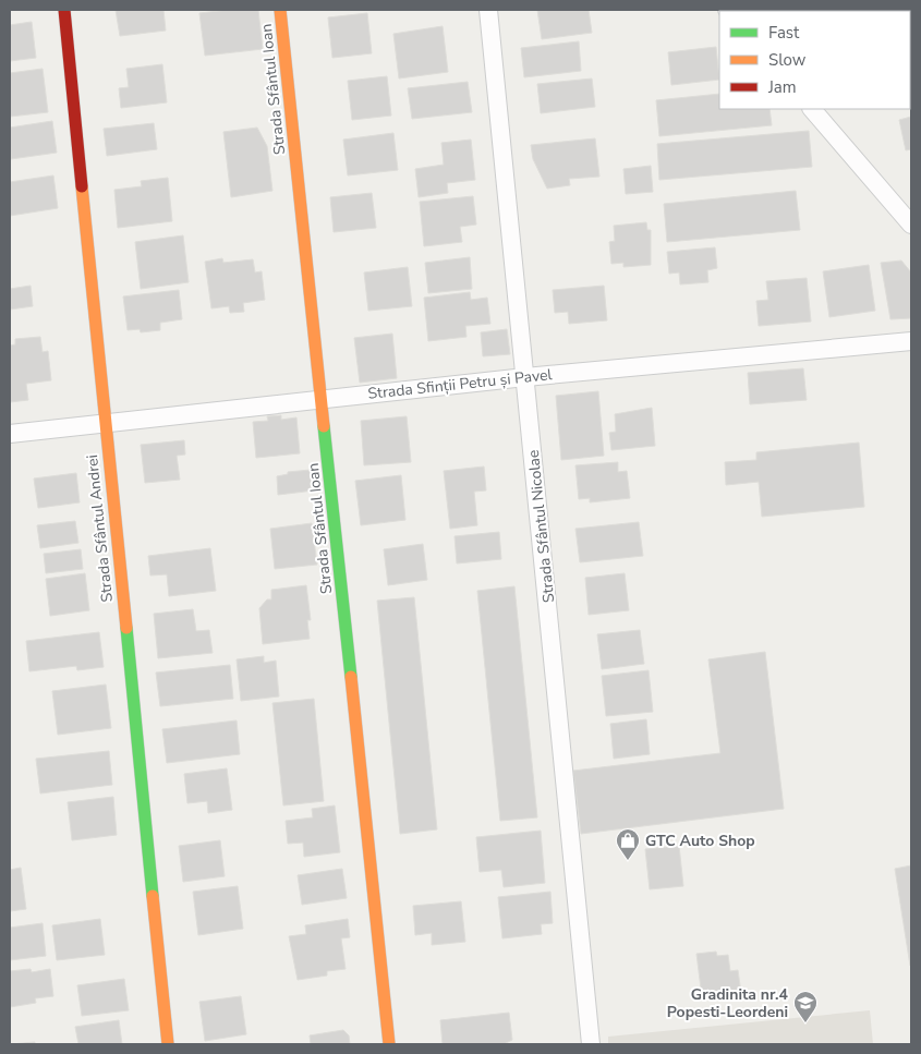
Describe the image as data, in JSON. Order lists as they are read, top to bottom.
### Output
{
  "streets": {
    "street": [
      "Strada Sfântul Ioan",
      "Strada Sfinții Petru și Pavel",
      "Strada Sfântul Nicolae",
      "Strada Sfântul Andrei"
    ]
  },
  "crossings": [
    ["Strada Sfântul Ioan", "Strada Sfinții Petru și Pavel"],
    ["Strada Sfinții Petru și Pavel", "Strada Sfântul Nicolae"],
    ["Strada Sfinții Petru și Pavel", "Strada Sfântul Andrei"]
  ],
  "places": {
    "shop": ["GTC Auto Shop"],
    "school or university": ["Gradinita nr.4 Popesti-Leordeni"]
  },
  "legend": ["Fast", "Slow", "Jam"]
}
